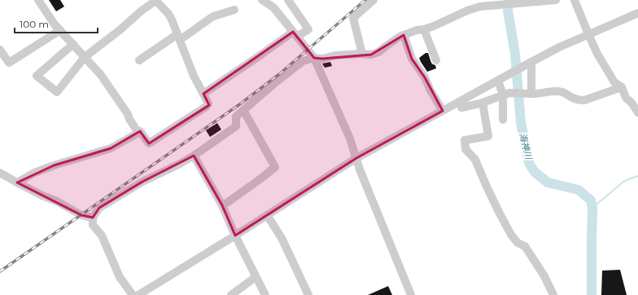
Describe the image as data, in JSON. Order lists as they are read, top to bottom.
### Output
{
  "water": ["海神川"],
  "scale_bar": "100 m"
}
